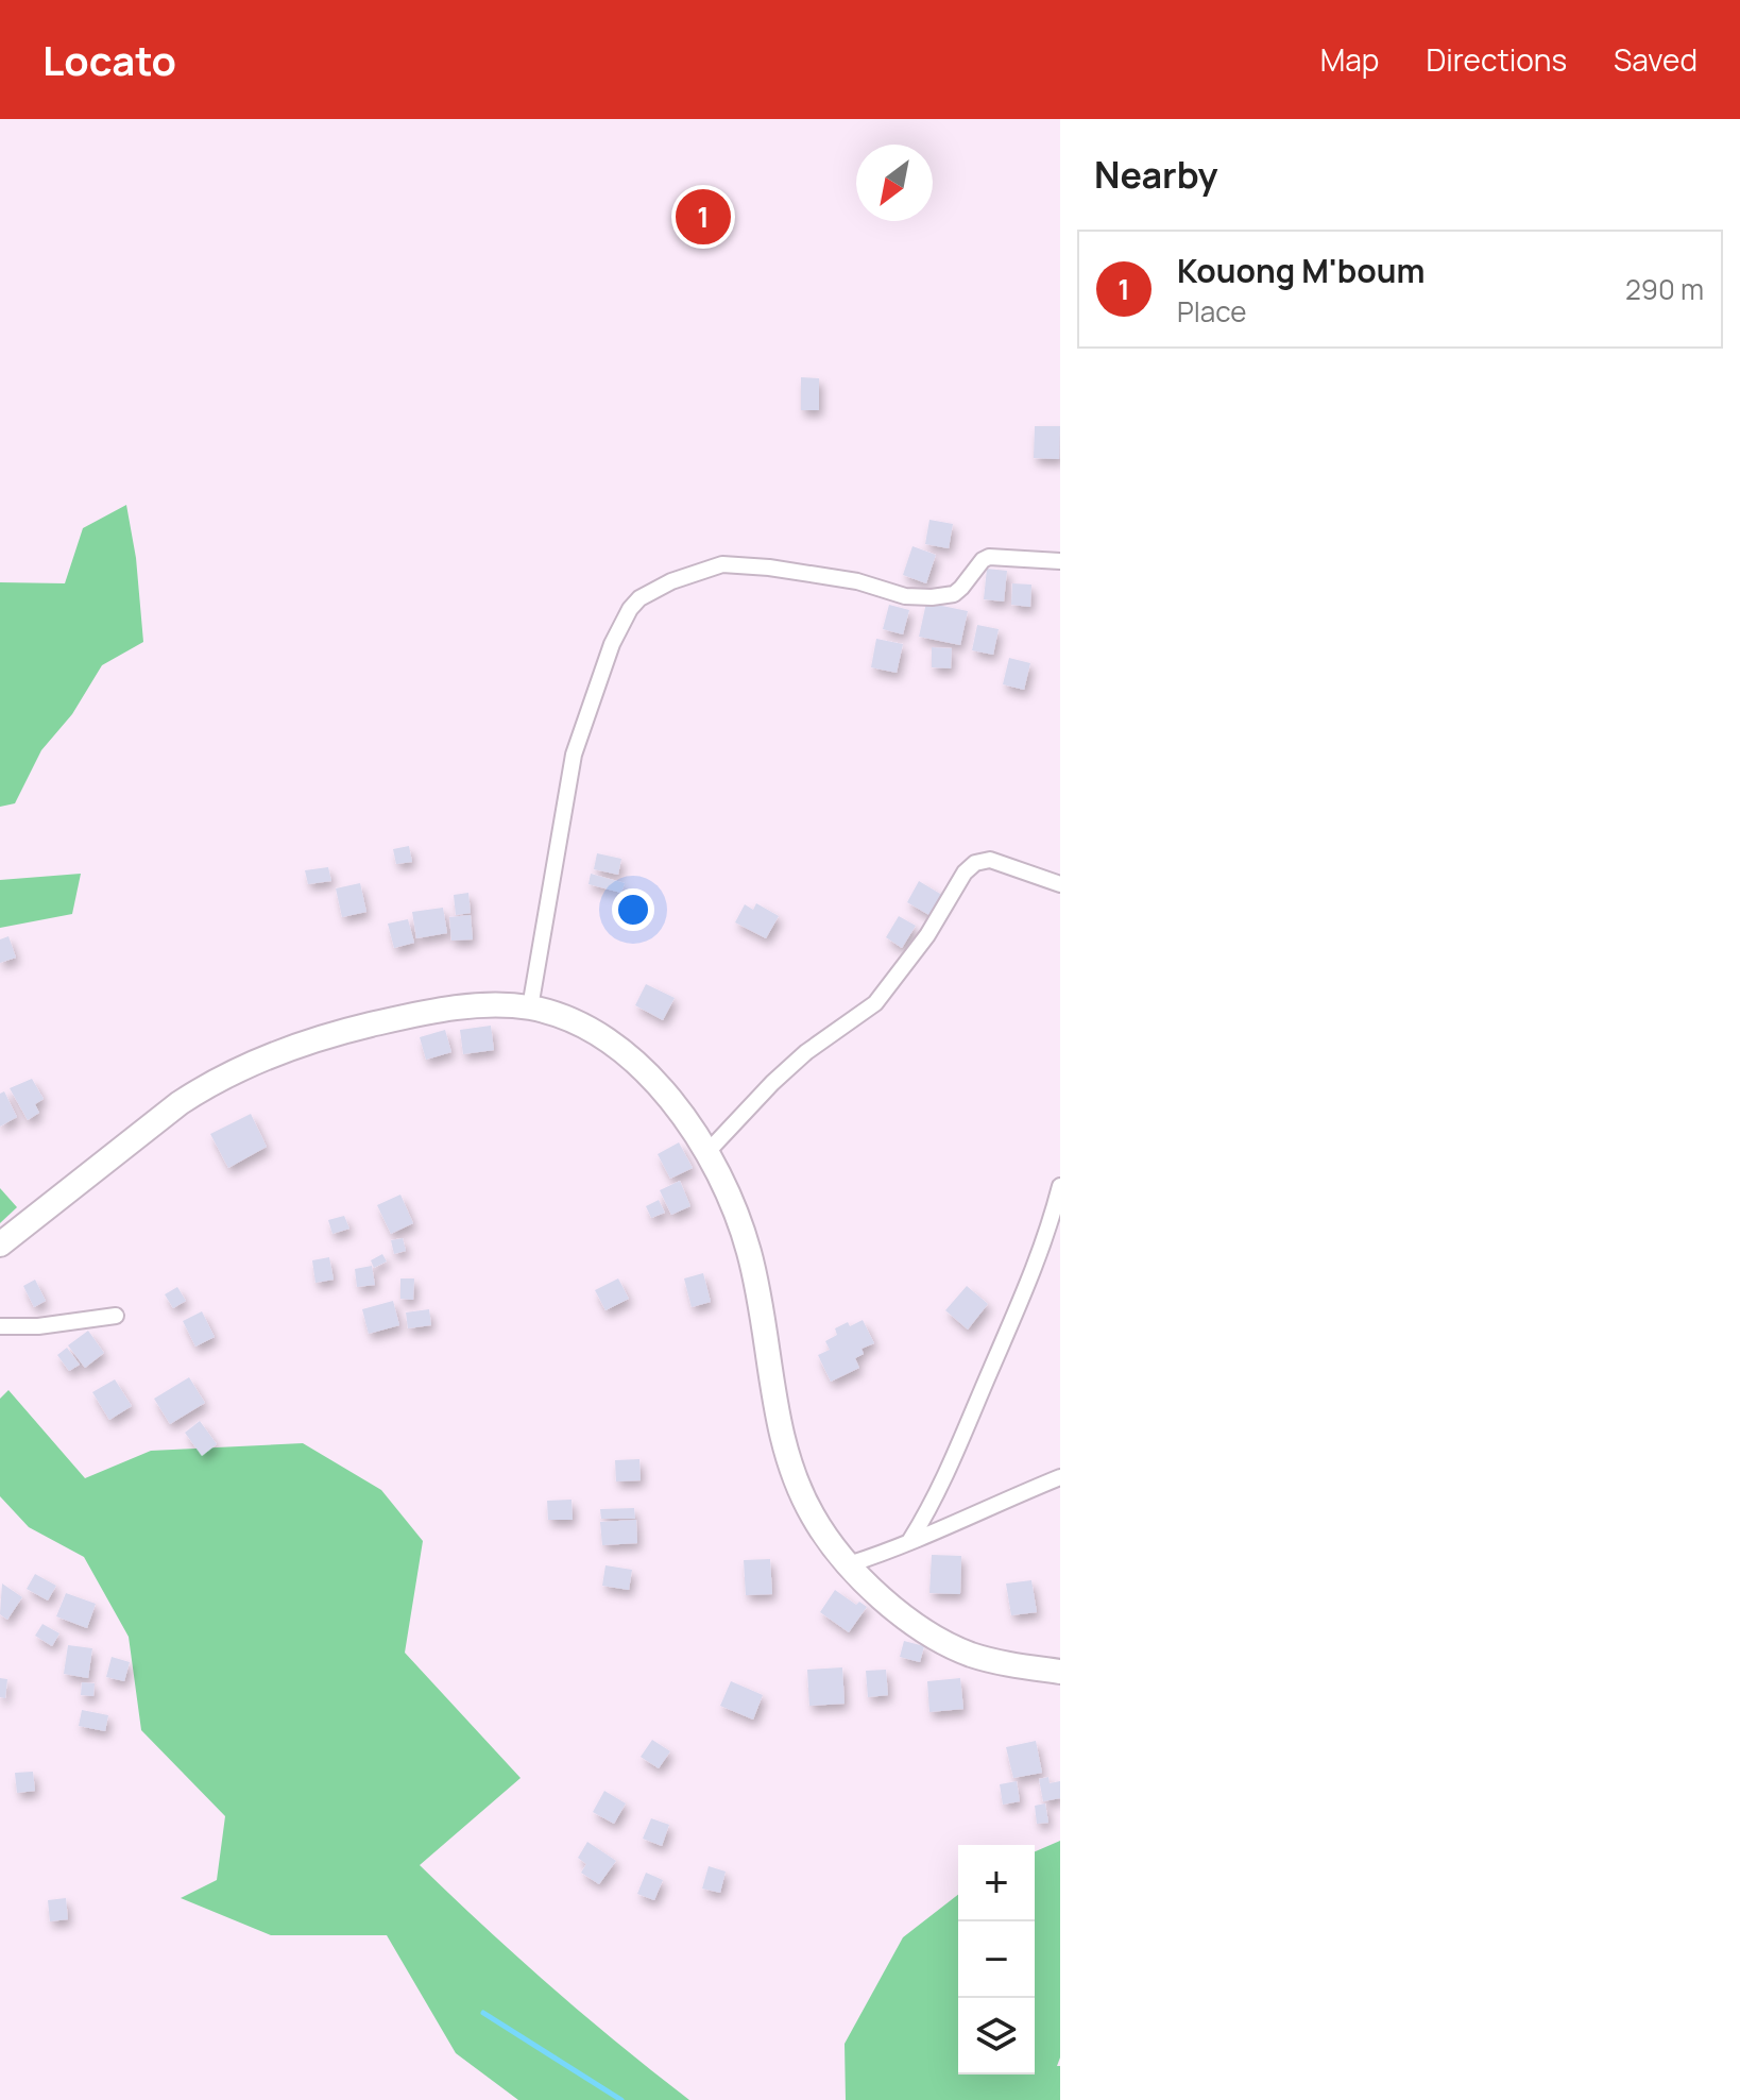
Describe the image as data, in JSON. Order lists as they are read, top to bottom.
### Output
{
  "north": "bottom left",
  "page": {
    "header": "Locato",
    "nav": ["Map", "Directions", "Saved"],
    "heading": "Nearby",
    "pins": "1",
    "list": [
      {
        "mark": "1",
        "name": "Kouong M'boum",
        "note": "Place",
        "value": "290 m"
      }
    ],
    "map_buttons": ["+", "−"]
  }
}
